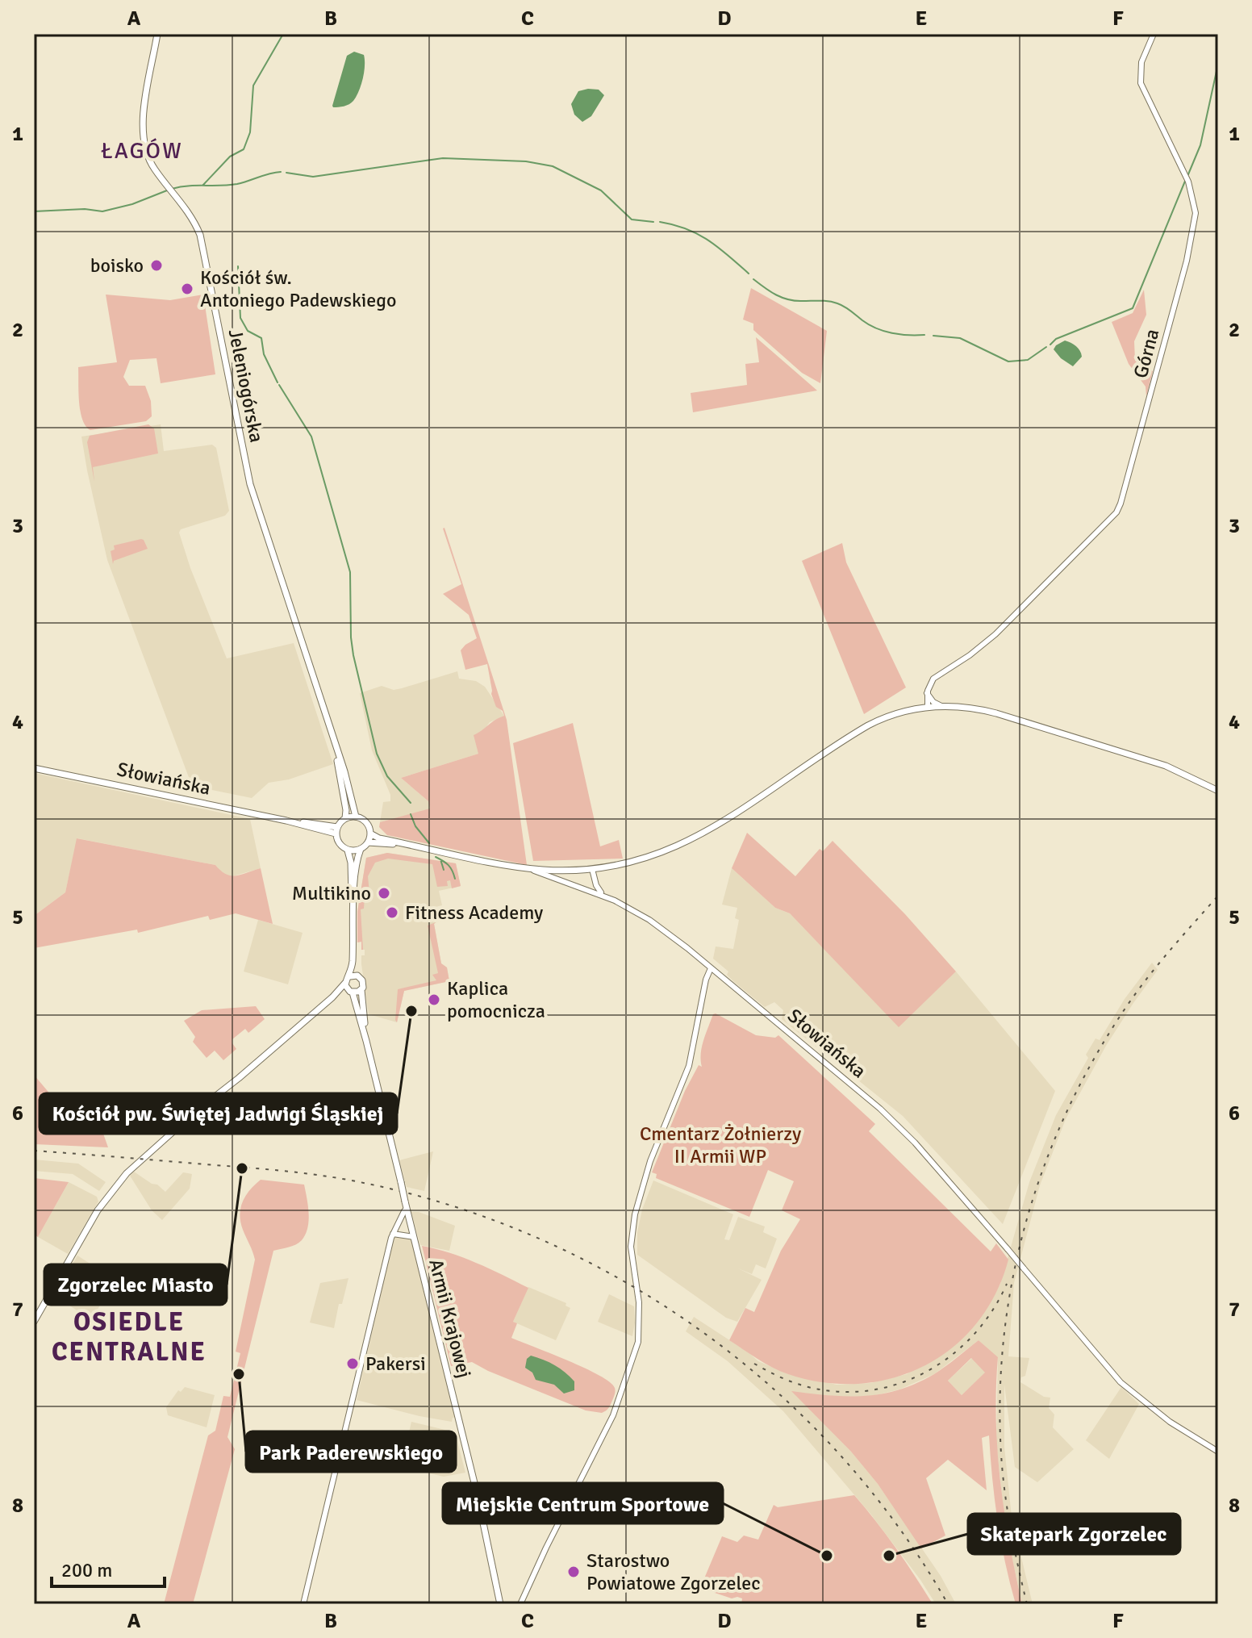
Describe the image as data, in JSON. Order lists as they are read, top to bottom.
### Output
{
  "streets": {
    "main road": ["Jeleniogórska", "Słowiańska", "Armii Krajowej"],
    "street": ["Górna"]
  },
  "crossings": [
    ["Jeleniogórska", "Słowiańska"]
  ],
  "districts": ["ŁAGÓW", "OSIEDLE CENTRALNE"],
  "parks": ["Cmentarz Żołnierzy II Armii WP"],
  "places": [
    "boisko",
    "Kościół św. Antoniego Padewskiego",
    "Multikino",
    "Fitness Academy",
    "Kaplica pomocnicza",
    "Kościół pw. Świętej Jadwigi Śląskiej",
    "Zgorzelec Miasto",
    "Pakersi",
    "Park Paderewskiego",
    "Miejskie Centrum Sportowe",
    "Skatepark Zgorzelec",
    "Starostwo Powiatowe Zgorzelec"
  ],
  "scale_bar": "200 m",
  "grid": {
    "columns": [
      "A",
      "B",
      "C",
      "D",
      "E",
      "F"
    ],
    "rows": [
      "1",
      "2",
      "3",
      "4",
      "5",
      "6",
      "7",
      "8"
    ]
  }
}
